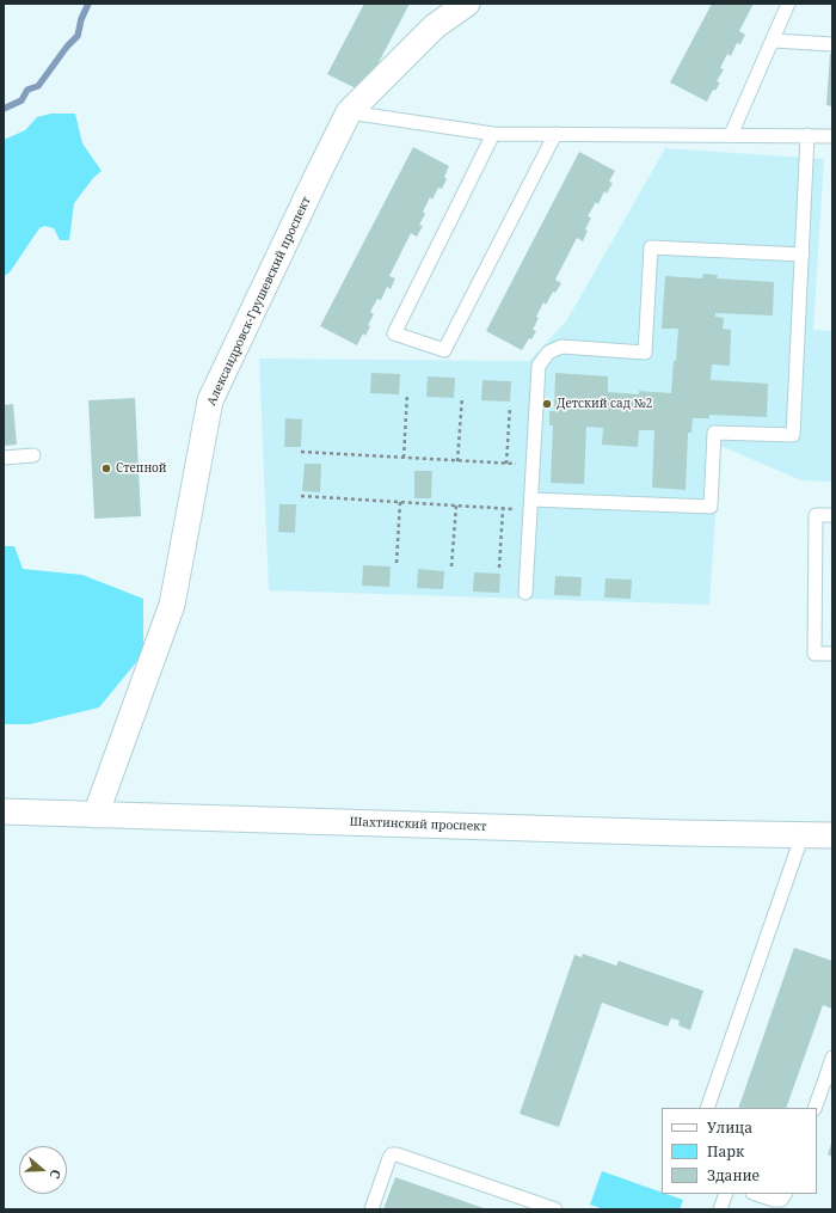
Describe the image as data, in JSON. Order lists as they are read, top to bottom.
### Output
{
  "streets": {
    "street": ["Александровск-Грушевский проспект", "Шахтинский проспект"]
  },
  "crossings": [
    ["Александровск-Грушевский проспект", "Шахтинский проспект"]
  ],
  "places": ["Детский сад №2", "Степной"],
  "legend": ["Улица", "Парк", "Здание"],
  "north": "right"
}
